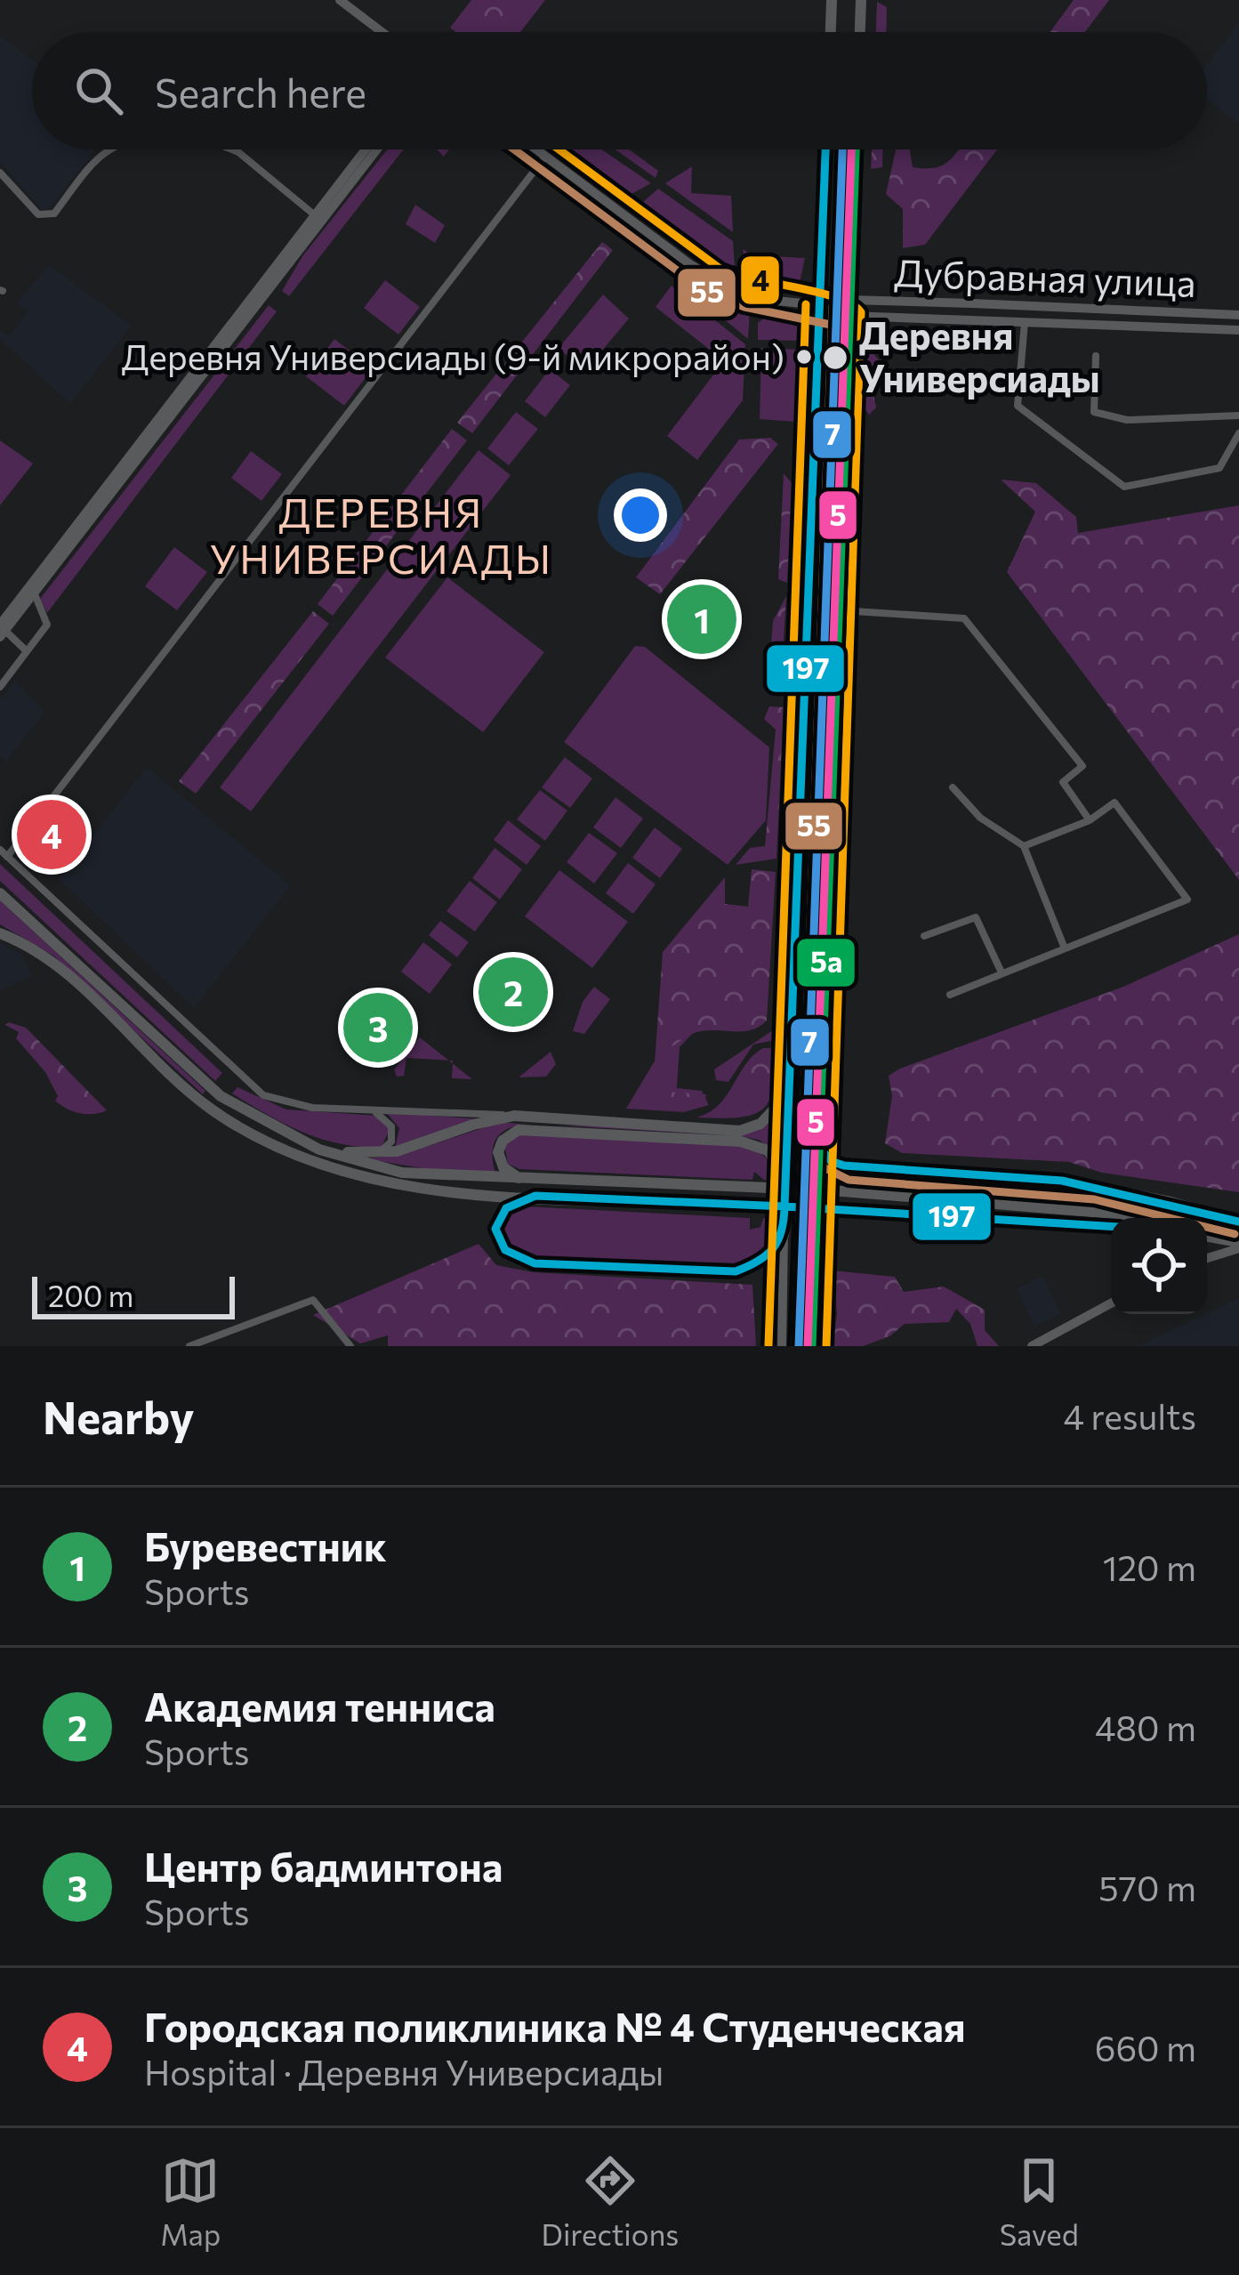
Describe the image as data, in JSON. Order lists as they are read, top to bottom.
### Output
{
  "streets": {
    "main road": ["Дубравная улица"]
  },
  "districts": ["ДЕРЕВНЯ УНИВЕРСИАДЫ"],
  "places": ["Деревня Универсиады (9-й микрорайон)", "Деревня Универсиады"],
  "lines": [
    "transit line 7",
    "transit line 5а",
    "transit line 5",
    "transit line 197",
    "transit line 55",
    "transit line 4"
  ],
  "scale_bar": "200 m",
  "page": {
    "search": "Search here",
    "pins": [
      "1",
      "4",
      "2",
      "3"
    ],
    "scale": "200 m",
    "heading": ["Nearby", "4 results"],
    "list": [
      {
        "mark": "1",
        "name": "Буревестник",
        "note": "Sports",
        "value": "120 m"
      },
      {
        "mark": "2",
        "name": "Академия тенниса",
        "note": "Sports",
        "value": "480 m"
      },
      {
        "mark": "3",
        "name": "Центр бадминтона",
        "note": "Sports",
        "value": "570 m"
      },
      {
        "mark": "4",
        "name": "Городская поликлиника № 4 Студенческая",
        "note": "Hospital · Деревня Универсиады",
        "value": "660 m"
      }
    ],
    "nav": ["Map", "Directions", "Saved"]
  }
}
